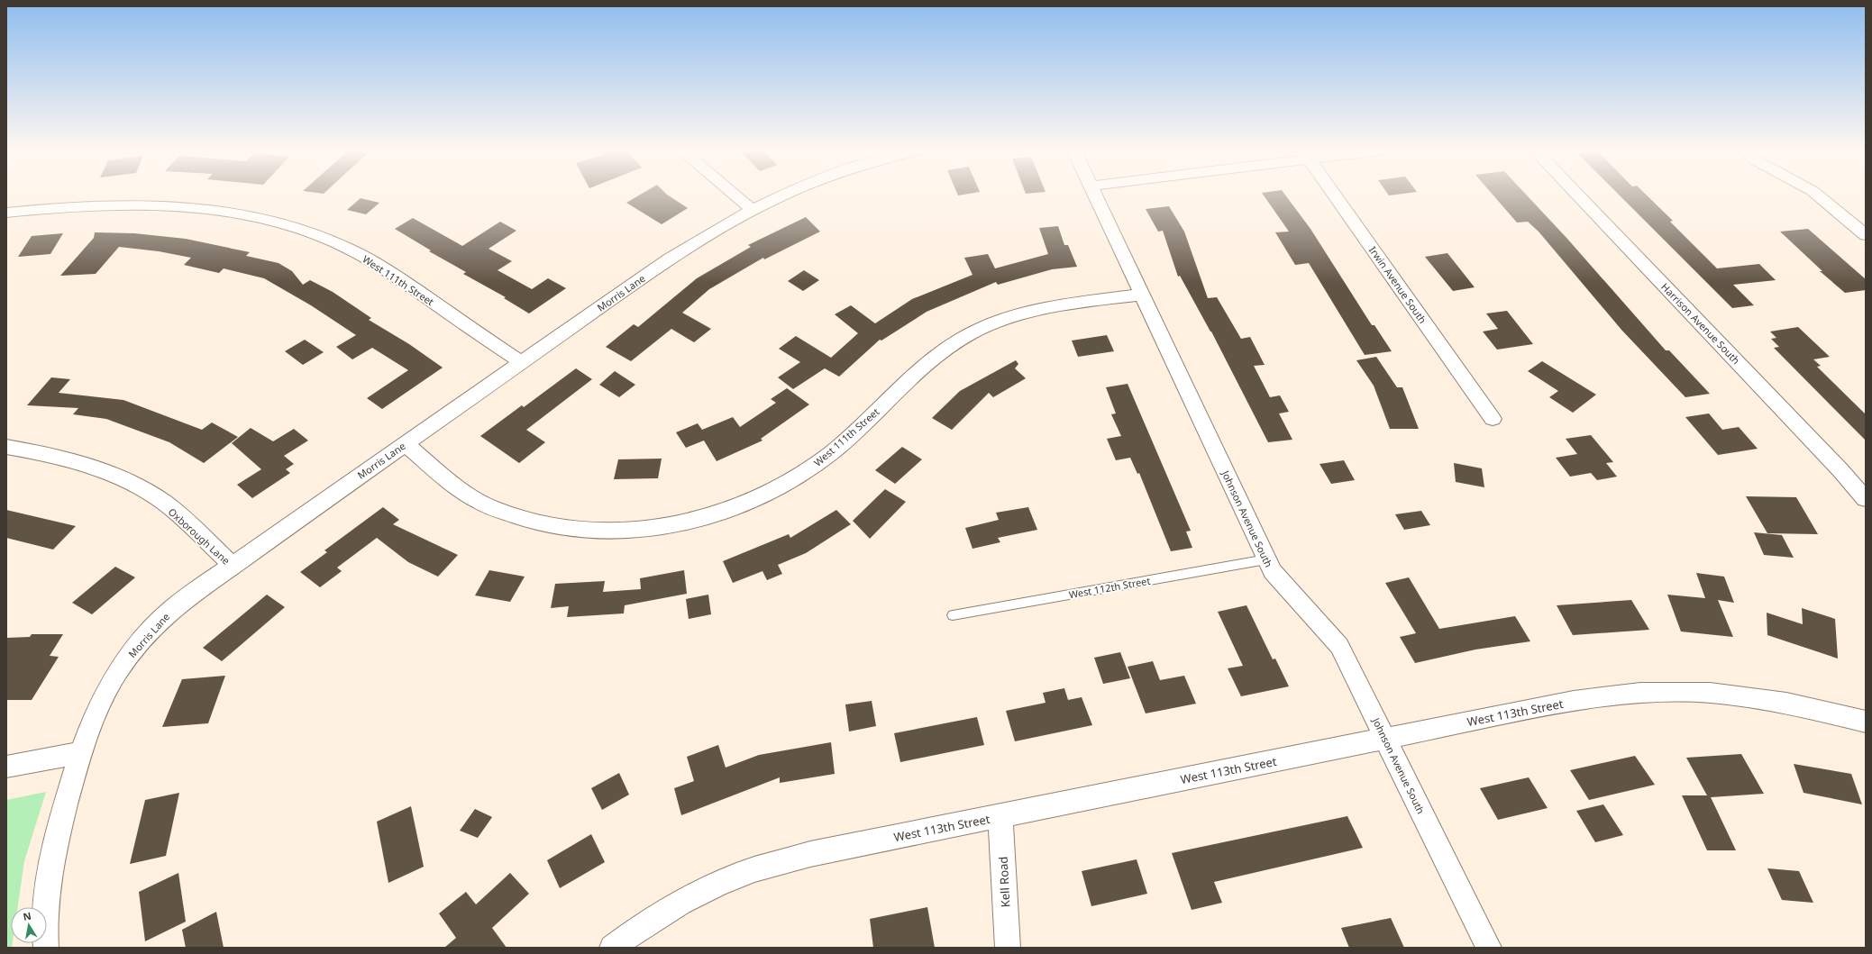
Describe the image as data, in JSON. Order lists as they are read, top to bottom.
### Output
{
  "streets": {
    "street": [
      "West 111th Street",
      "Irwin Avenue South",
      "Morris Lane",
      "Harrison Avenue South",
      "Johnson Avenue South",
      "Oxborough Lane",
      "West 113th Street",
      "Kell Road"
    ],
    "lane": ["West 112th Street"]
  },
  "crossings": [
    ["West 111th Street", "Morris Lane"],
    ["West 111th Street", "Johnson Avenue South"],
    ["Morris Lane", "Oxborough Lane"],
    ["Johnson Avenue South", "West 112th Street"],
    ["Johnson Avenue South", "West 113th Street"],
    ["West 113th Street", "Kell Road"]
  ],
  "north": "top"
}
